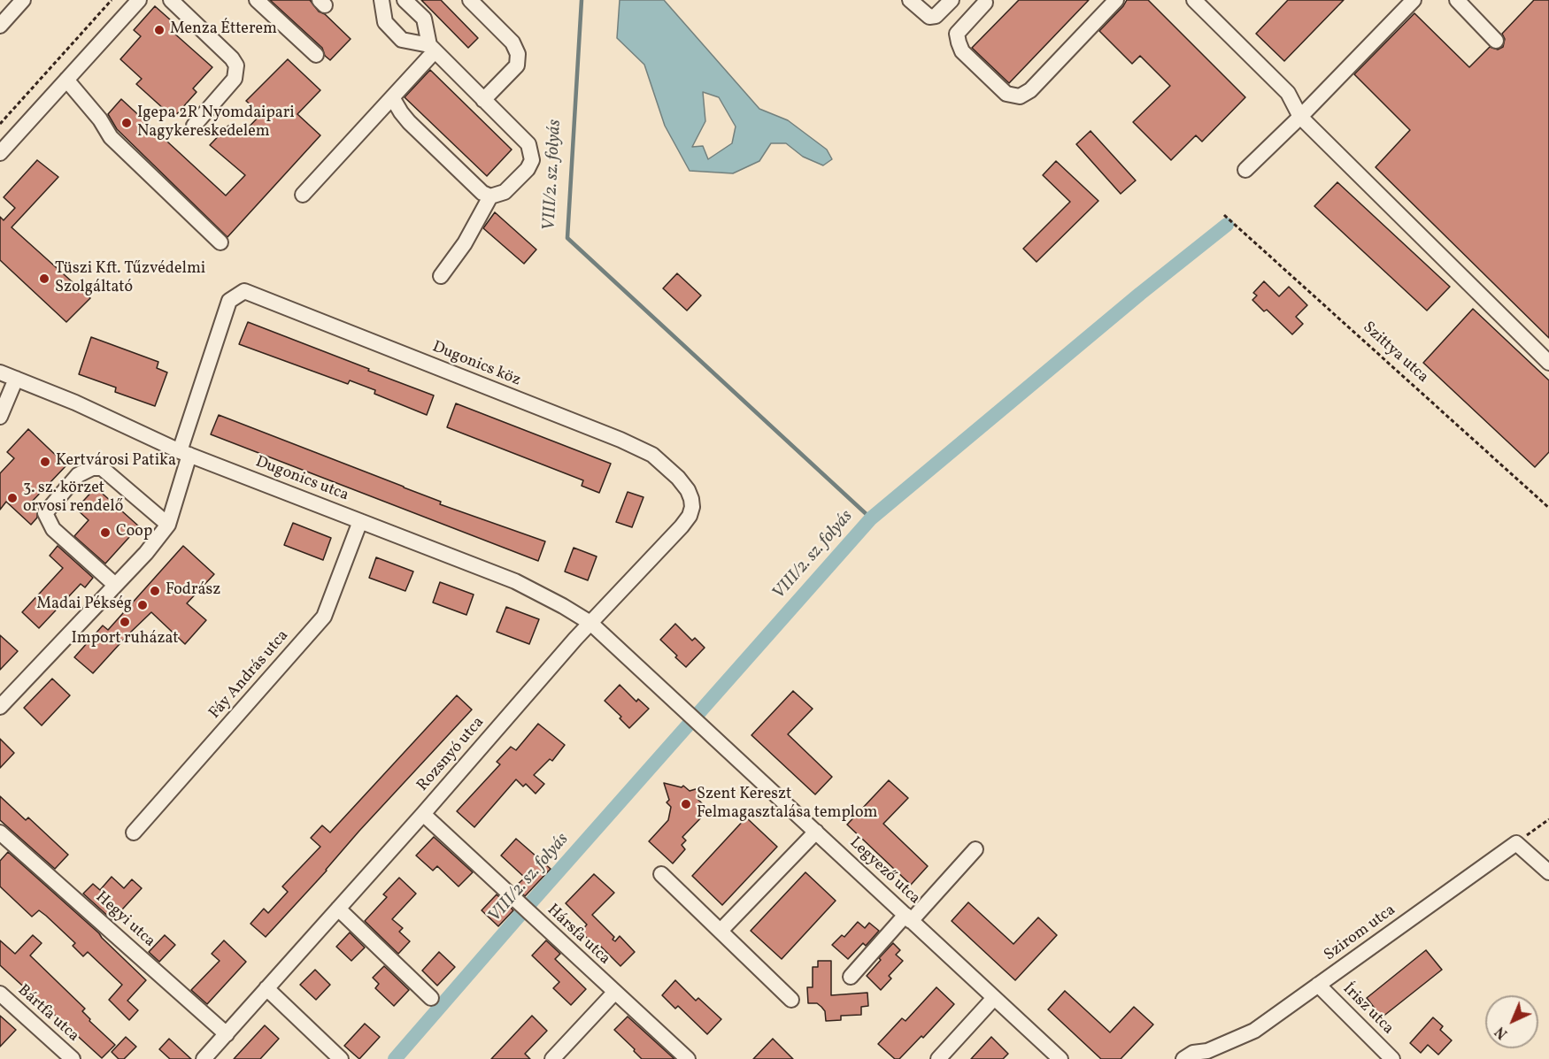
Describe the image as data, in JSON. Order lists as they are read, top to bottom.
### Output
{
  "streets": {
    "street": [
      "Dugonics köz",
      "Dugonics utca",
      "Fáy András utca",
      "Rozsnyó utca",
      "Legyező utca",
      "Hegyi utca",
      "Szirom utca",
      "Hársfa utca",
      "Írisz utca",
      "Bártfa utca"
    ],
    "path": ["Szittya utca"]
  },
  "crossings": [
    ["Dugonics köz", "Dugonics utca"],
    ["Dugonics köz", "Rozsnyó utca"],
    ["Dugonics köz", "Legyező utca"],
    ["Dugonics utca", "Fáy András utca"],
    ["Dugonics utca", "Rozsnyó utca"],
    ["Dugonics utca", "Legyező utca"],
    ["Rozsnyó utca", "Legyező utca"],
    ["Rozsnyó utca", "Hegyi utca"],
    ["Rozsnyó utca", "Hársfa utca"],
    ["Szirom utca", "Írisz utca"]
  ],
  "water": ["VIII/2. sz. folyás"],
  "places": [
    "Menza Étterem",
    "Igepa 2R Nyomdaipari Nagykereskedelem",
    "Tüszi Kft. Tűzvédelmi Szolgáltató",
    "Kertvárosi Patika",
    "3. sz. körzet orvosi rendelő",
    "Coop",
    "Fodrász",
    "Madai Pékség",
    "Import ruházat",
    "Szent Kereszt Felmagasztalása templom"
  ],
  "north": "bottom left"
}
